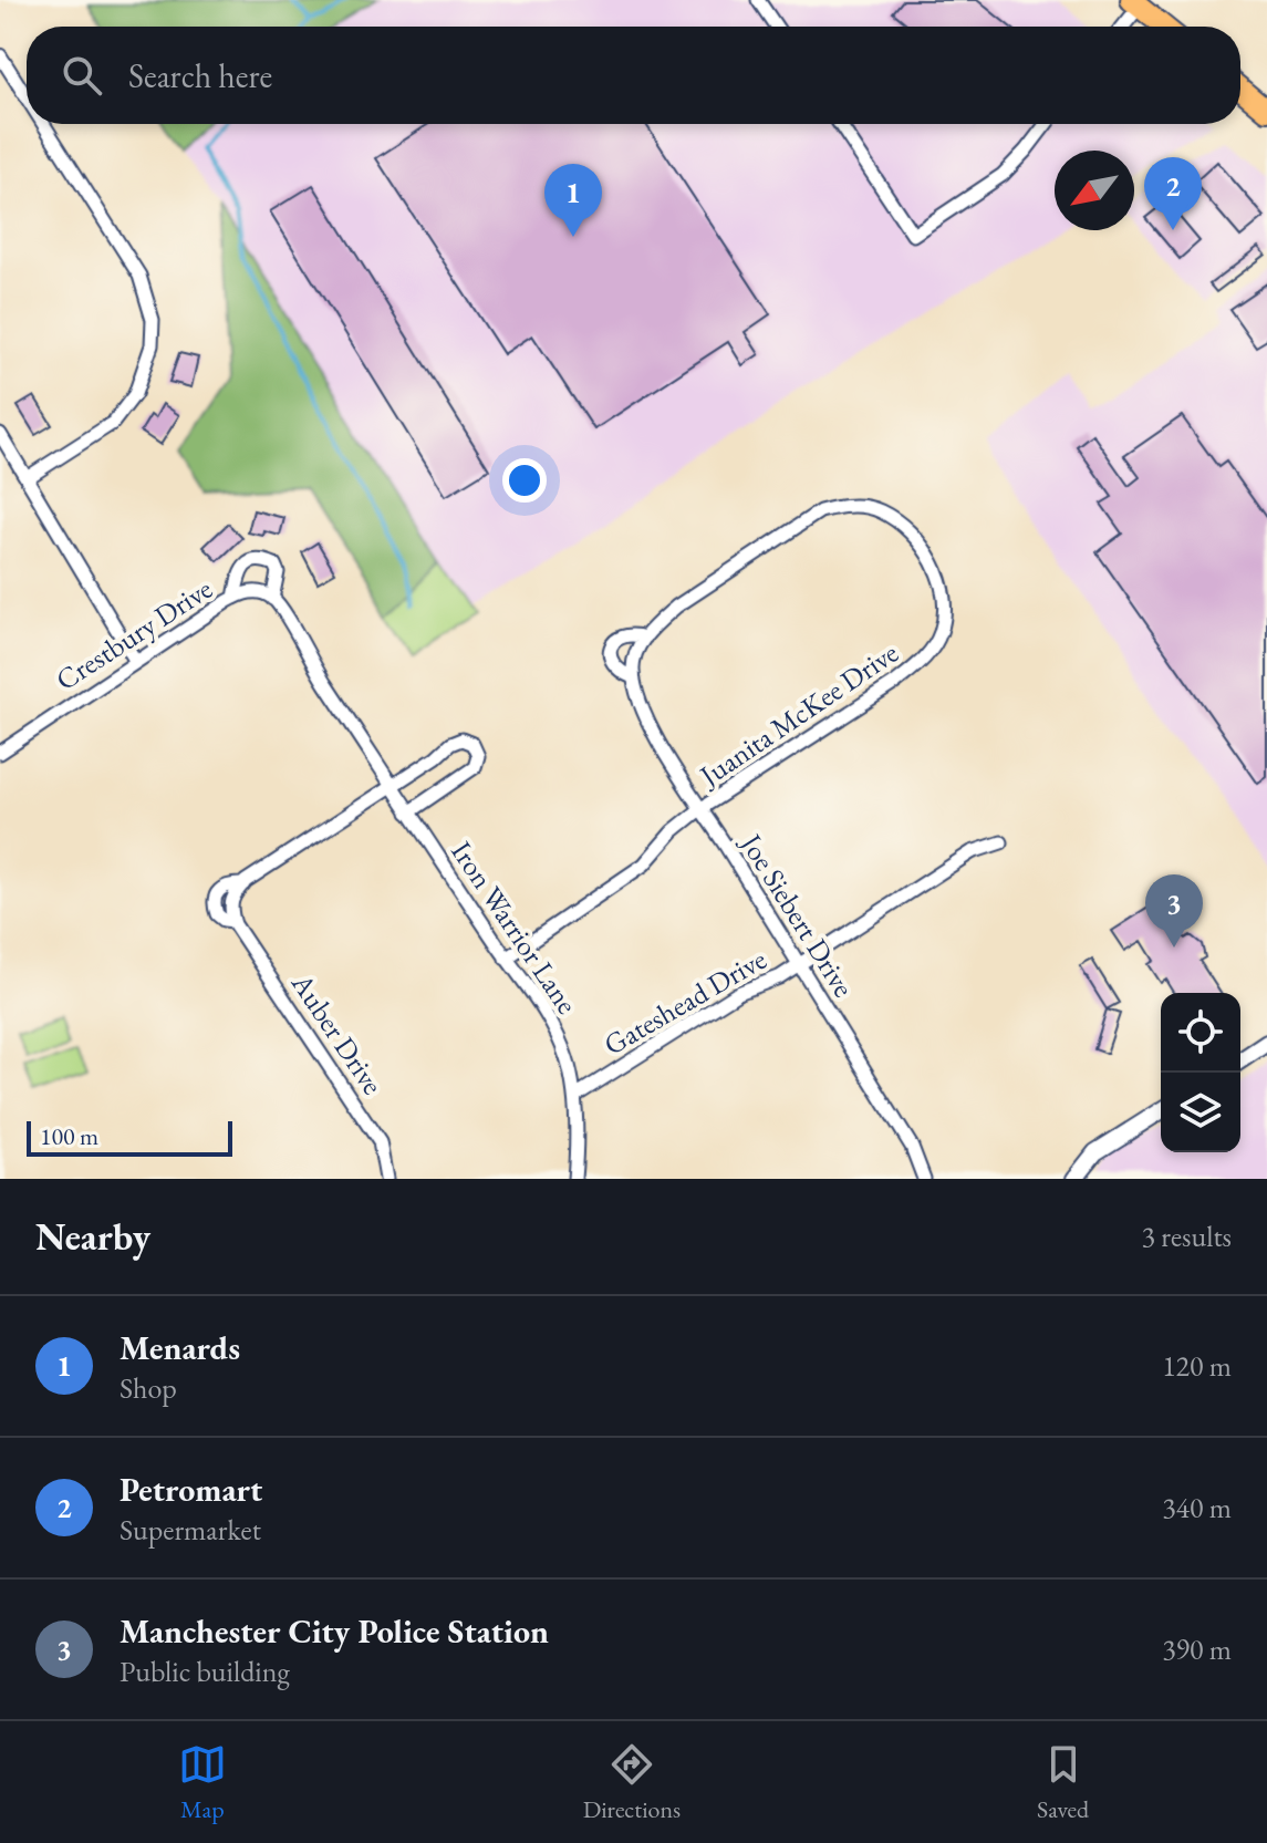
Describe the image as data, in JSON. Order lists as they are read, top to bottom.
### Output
{
  "streets": {
    "street": [
      "Crestbury Drive",
      "Juanita McKee Drive",
      "Joe Siebert Drive",
      "Iron Warrior Lane",
      "Gateshead Drive",
      "Auber Drive"
    ]
  },
  "crossings": [
    ["Crestbury Drive", "Iron Warrior Lane"],
    ["Juanita McKee Drive", "Joe Siebert Drive"],
    ["Juanita McKee Drive", "Iron Warrior Lane"],
    ["Joe Siebert Drive", "Gateshead Drive"],
    ["Iron Warrior Lane", "Gateshead Drive"],
    ["Iron Warrior Lane", "Auber Drive"]
  ],
  "scale_bar": "100 m",
  "north": "bottom left",
  "page": {
    "search": "Search here",
    "pins": ["2", "1", "3"],
    "scale": "100 m",
    "heading": ["Nearby", "3 results"],
    "list": [
      {
        "mark": "1",
        "name": "Menards",
        "note": "Shop",
        "value": "120 m"
      },
      {
        "mark": "2",
        "name": "Petromart",
        "note": "Supermarket",
        "value": "340 m"
      },
      {
        "mark": "3",
        "name": "Manchester City Police Station",
        "note": "Public building",
        "value": "390 m"
      }
    ],
    "nav": ["Map", "Directions", "Saved"]
  }
}
